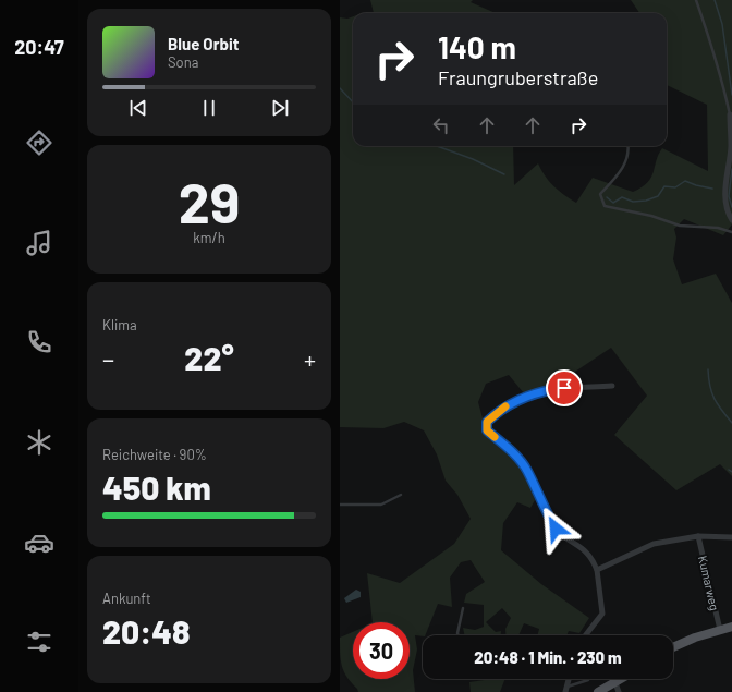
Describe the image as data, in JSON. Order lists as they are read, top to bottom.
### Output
{
  "streets": {
    "street": ["Kumarweg"]
  },
  "page": {
    "tabs": "20:47",
    "turn": ["140 m", "Fraungruberstraße"],
    "song": ["Blue Orbit", "Sona"],
    "tile": [
      ["29", "km/h"],
      "Klima",
      ["Reichweite · 90%", "450 km"],
      ["Ankunft", "20:48"]
    ],
    "heat": ["−", "22°", "+"],
    "limit": "30",
    "trip": "20:48 · 1 Min. · 230 m"
  }
}
